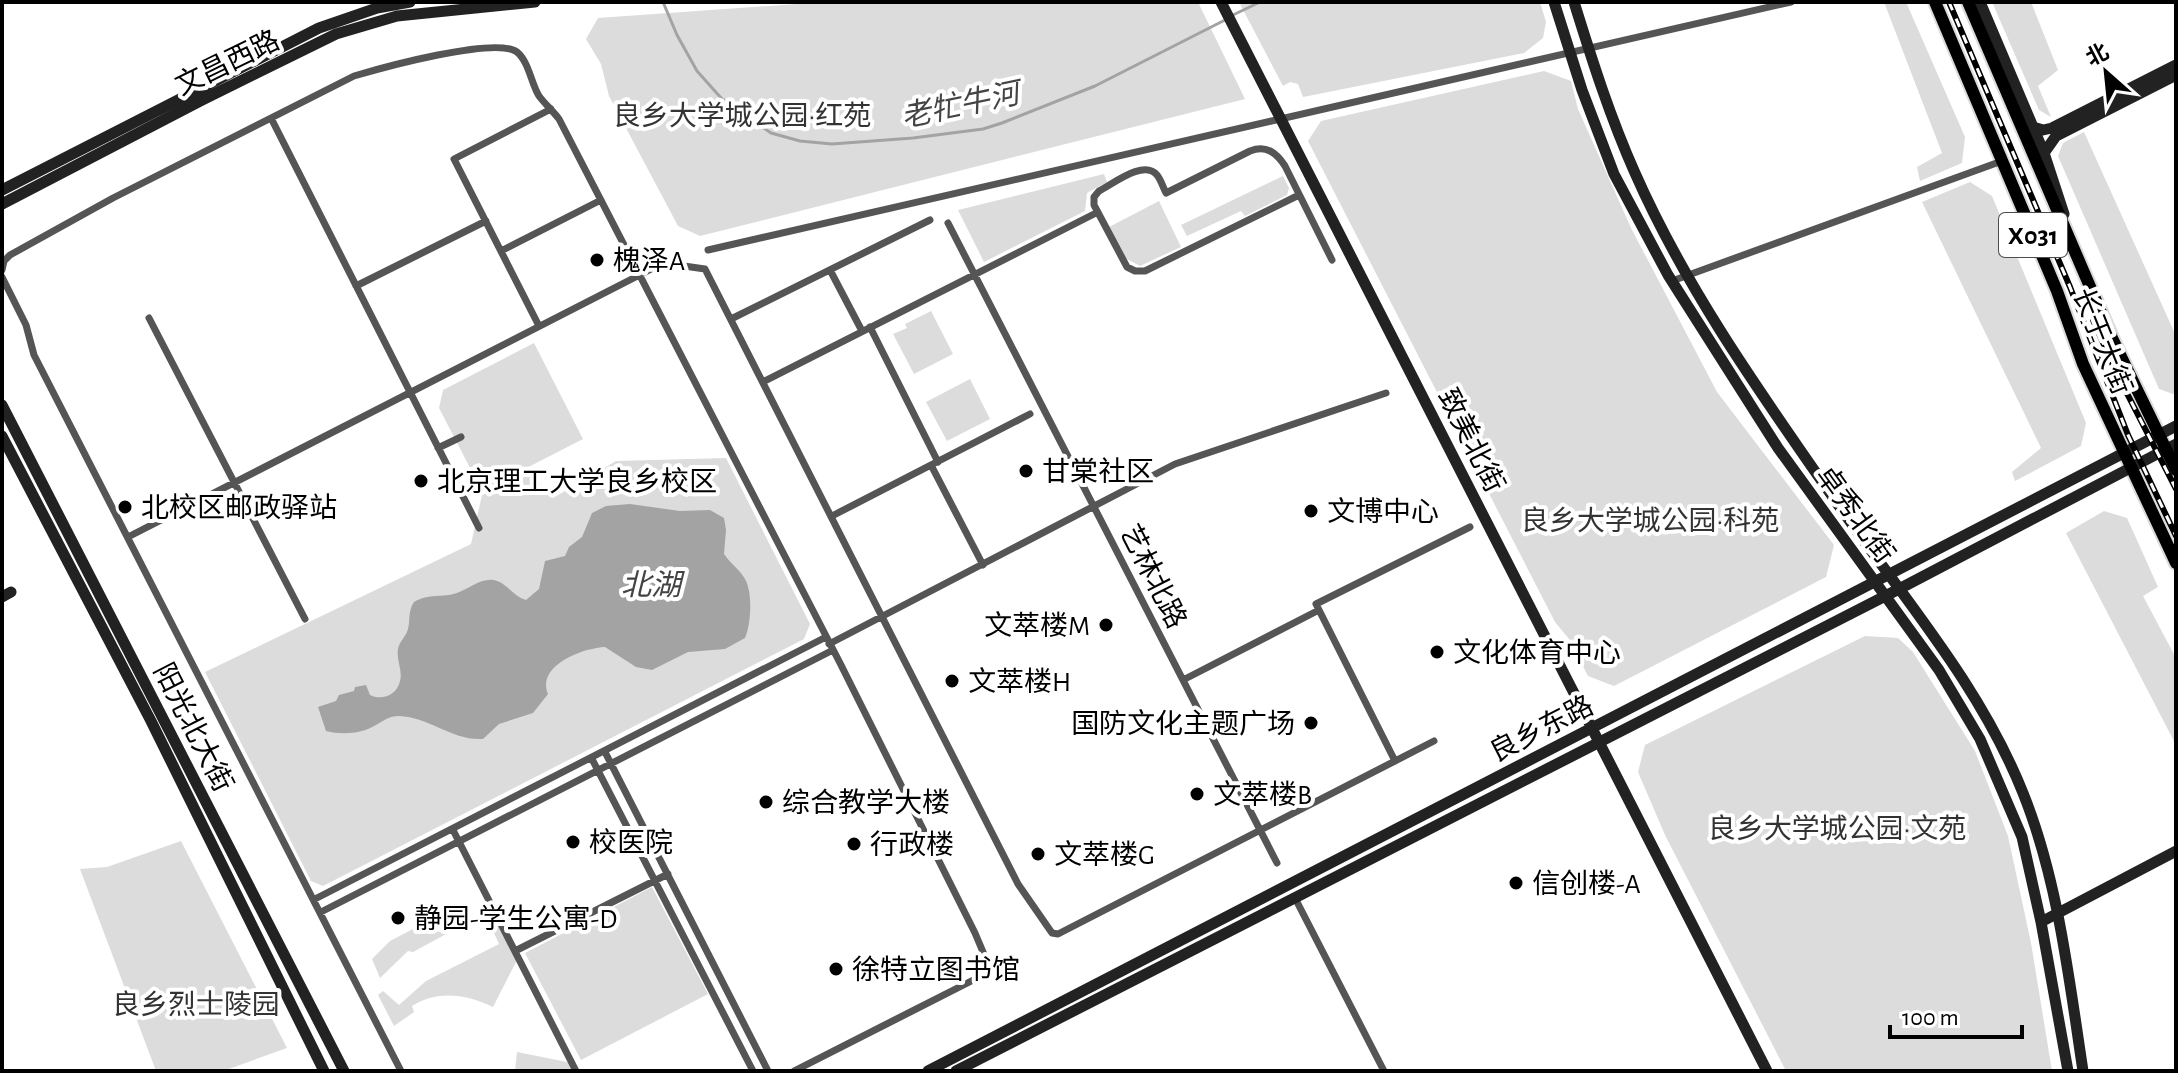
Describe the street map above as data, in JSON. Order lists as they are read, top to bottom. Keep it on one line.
{"streets":{"main road":["文昌西路","X031","长于大街","致美北街","卓秀北街","阳光北大街","良乡东路"],"street":["艺林北路"]},"crossings":[["长于大街","良乡东路"],["致美北街","良乡东路"],["卓秀北街","良乡东路"]],"water":["老牤牛河","北湖"],"parks":["良乡大学城公园·红苑","良乡大学城公园·科苑","良乡大学城公园·文苑","良乡烈士陵园"],"places":["槐泽A","甘棠社区","北京理工大学良乡校区","北校区邮政驿站","文博中心","文萃楼M","文化体育中心","文萃楼H","国防文化主题广场","文萃楼B","综合教学大楼","校医院","行政楼","文萃楼G","信创楼-A","静园-学生公寓-D","徐特立图书馆"],"scale_bar":"100 m","north":"top left"}
